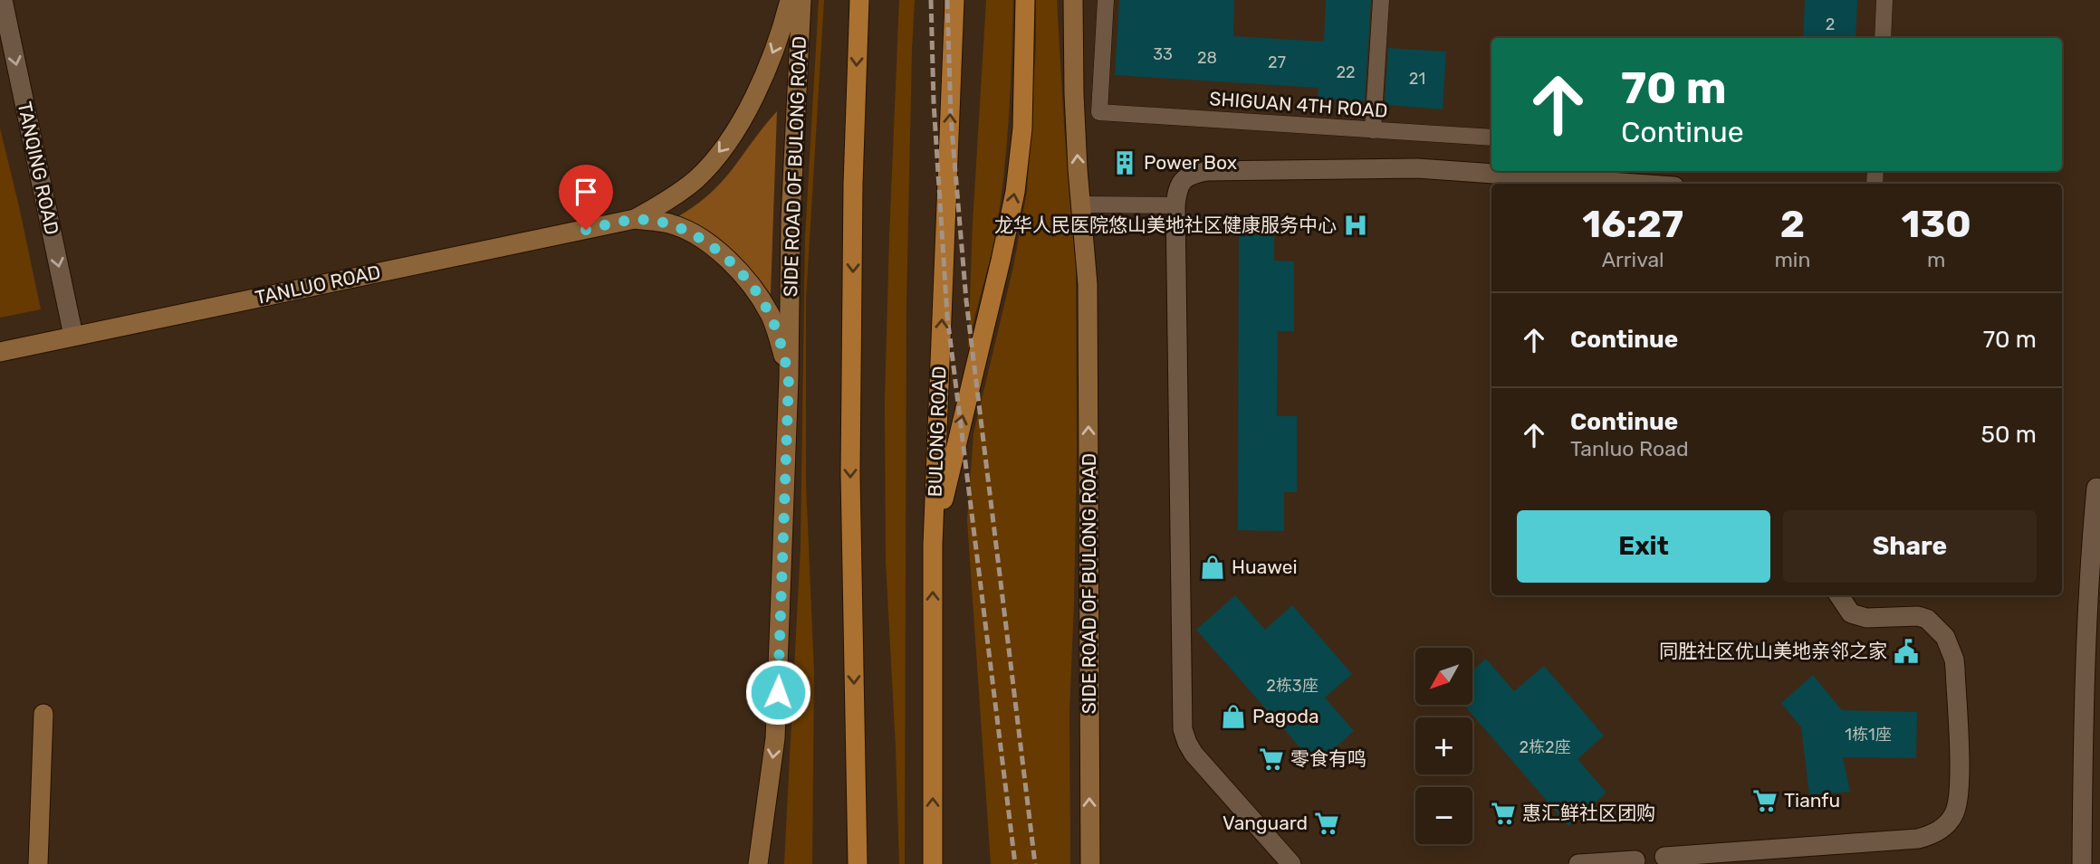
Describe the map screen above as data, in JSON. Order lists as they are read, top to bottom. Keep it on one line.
{"streets":{"main road":["SIDE ROAD OF BULONG ROAD","TANLUO ROAD","BULONG ROAD"],"street":["TANQING ROAD"],"lane":["SHIGUAN 4TH ROAD"]},"crossings":[["TANQING ROAD","TANLUO ROAD"]],"one_way":["TANQING ROAD"],"places":{"building":["Power Box"],"hospital":["龙华人民医院悠山美地社区健康服务中心"],"shop":["Huawei","Pagoda"],"public building":["同胜社区优山美地亲邻之家"],"supermarket":["零食有鸣","Tianfu","惠汇鲜社区团购","Vanguard"]},"house_numbers":["2","33","28","27","22","21","2栋3座","1栋1座","2栋2座"],"north":"bottom left","page":{"turn":["70 m","Continue"],"eta":["16:27","Arrival","2","min","130","m"],"list":[{"name":"Continue","value":"70 m"},{"name":"Continue","note":"Tanluo Road","value":"50 m"}],"buttons":["Exit","Share"],"map_buttons":["+","−"]}}
